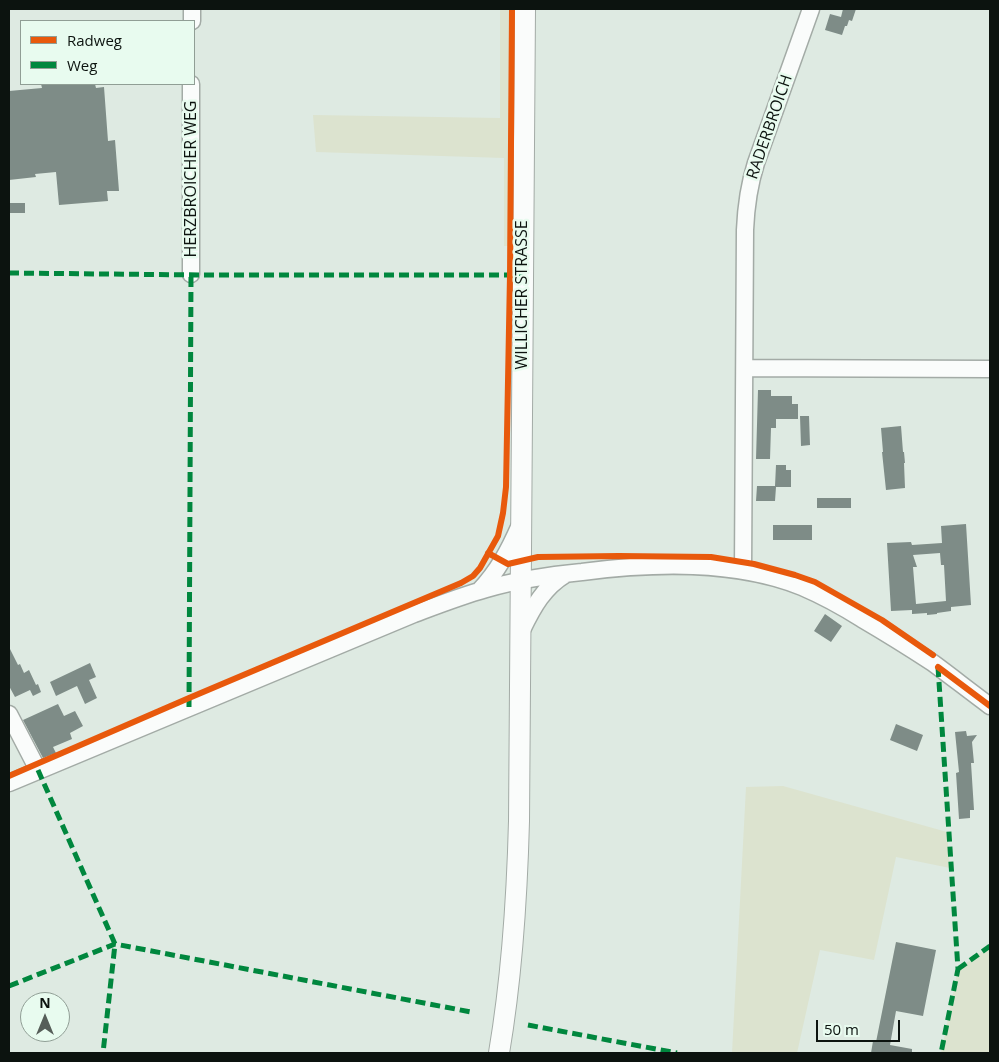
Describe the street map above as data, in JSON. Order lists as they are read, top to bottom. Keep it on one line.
{"streets":{"main road":["WILLICHER STRASSE"],"street":["RADERBROICH","HERZBROICHER WEG"]},"legend":["Radweg","Weg"],"scale_bar":"50 m","north":"top"}
